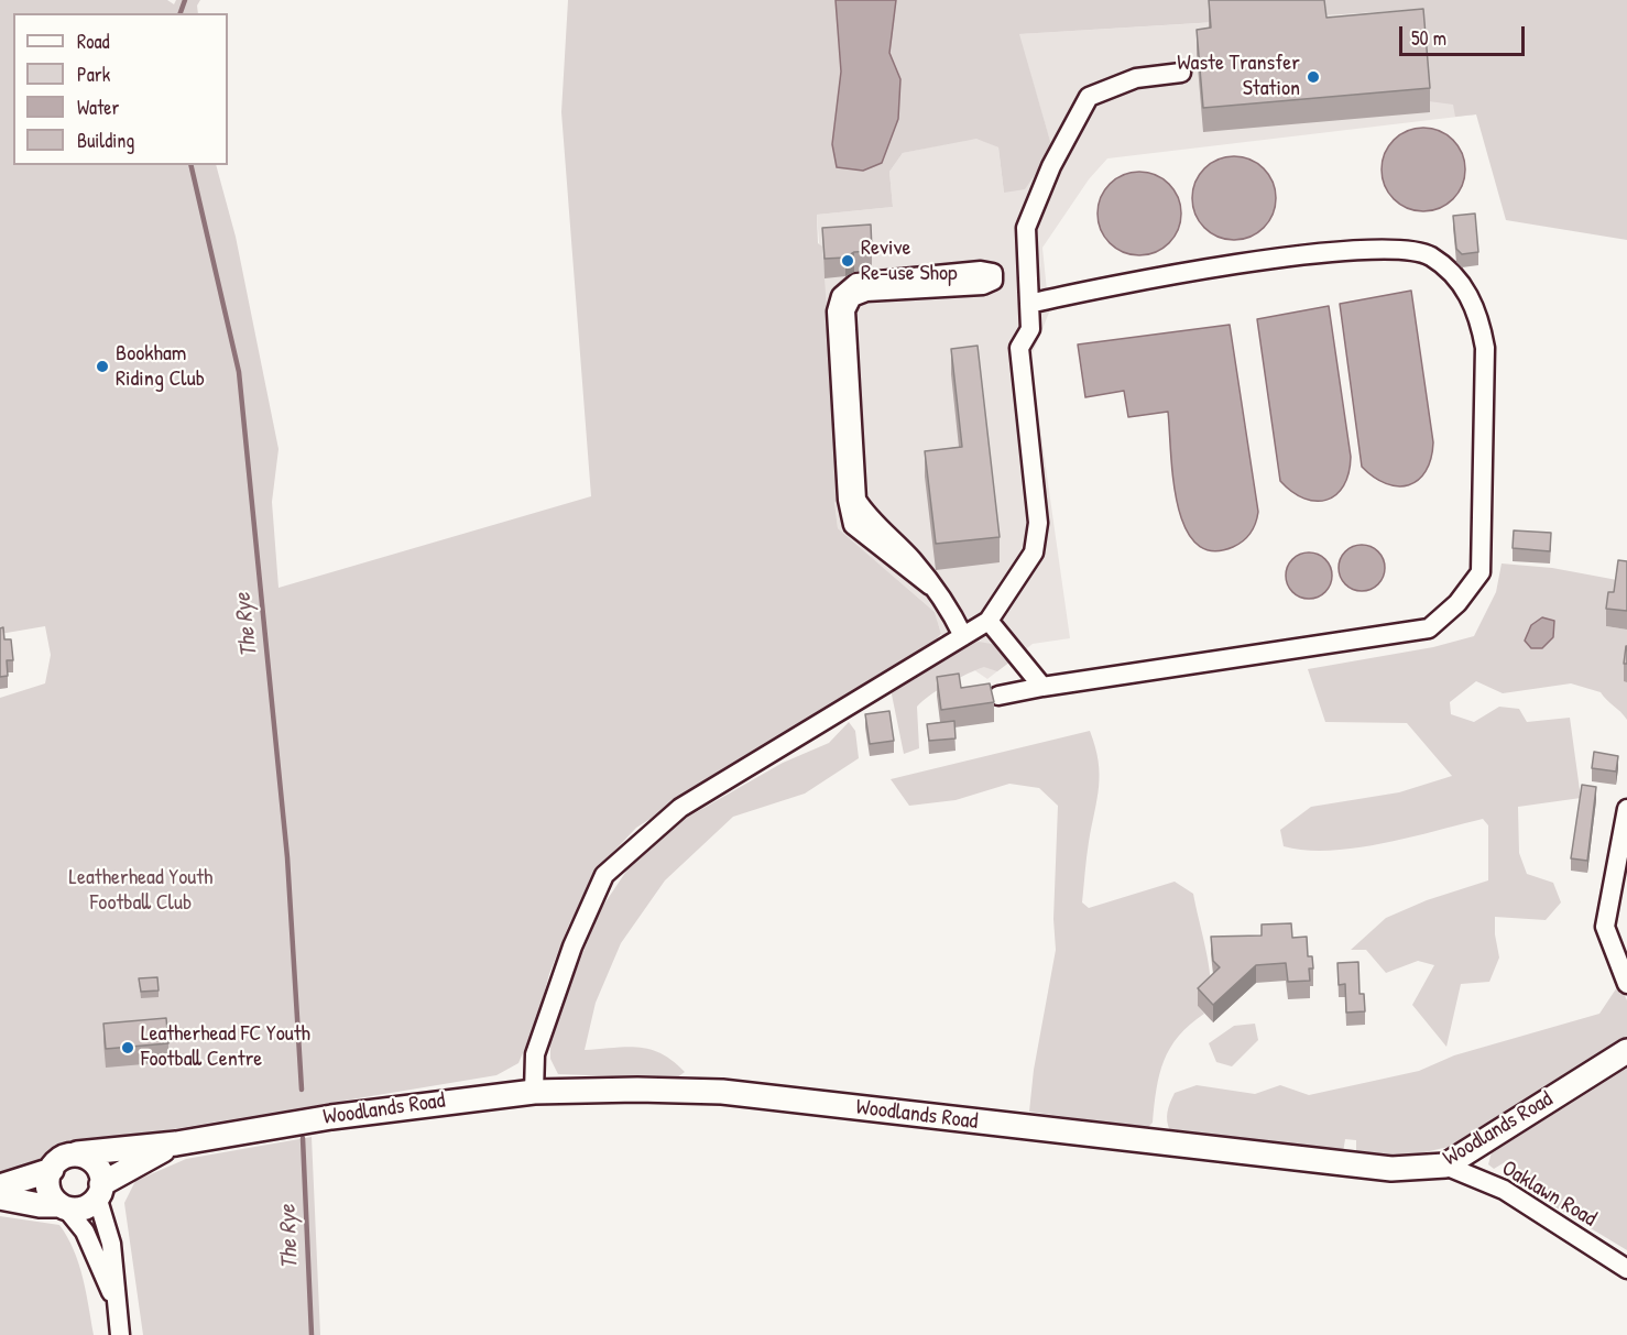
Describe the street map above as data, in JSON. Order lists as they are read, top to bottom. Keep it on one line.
{"streets":{"main road":["Woodlands Road"],"street":["Oaklawn Road"]},"crossings":[["Woodlands Road","Oaklawn Road"]],"water":["The Rye"],"parks":["Leatherhead Youth Football Club"],"places":["Waste Transfer Station","Revive Re-use Shop","Bookham Riding Club","Leatherhead FC Youth Football Centre"],"legend":["Road","Park","Water","Building"],"scale_bar":"50 m"}
